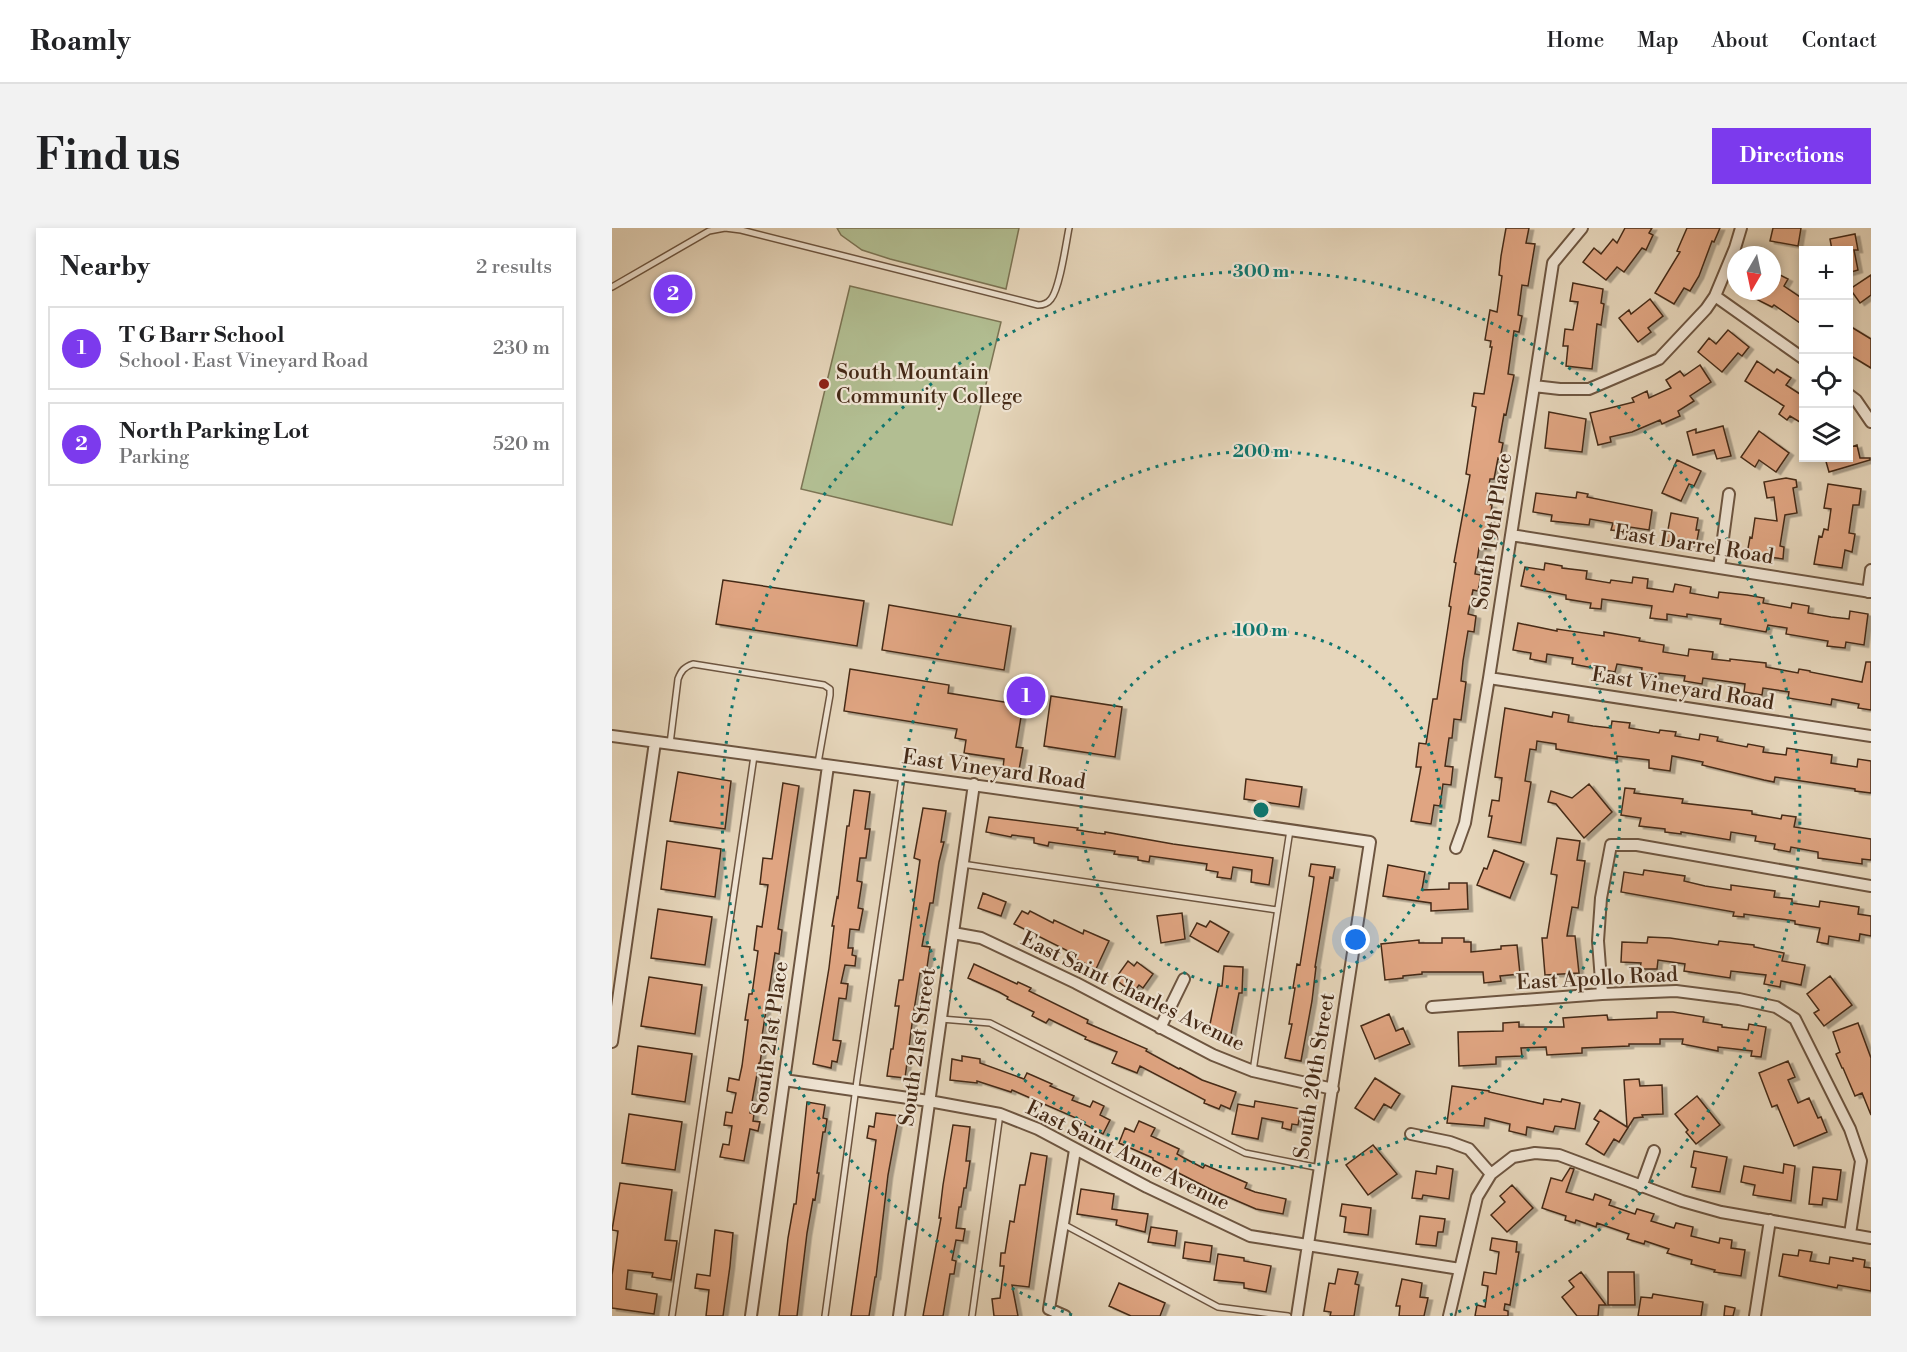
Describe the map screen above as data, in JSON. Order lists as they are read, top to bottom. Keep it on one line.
{"streets":{"street":["South 19th Place","East Darrel Road","East Vineyard Road","East Apollo Road","East Saint Charles Avenue","South 21st Place","South 21st Street","South 20th Street","East Saint Anne Avenue"]},"crossings":[["South 19th Place","East Darrel Road"],["South 19th Place","East Vineyard Road"],["East Vineyard Road","South 21st Place"],["East Vineyard Road","South 21st Street"],["East Vineyard Road","South 20th Street"],["East Saint Charles Avenue","South 21st Street"],["East Saint Charles Avenue","South 20th Street"],["South 21st Street","East Saint Anne Avenue"],["South 20th Street","East Saint Anne Avenue"]],"places":["South Mountain Community College"],"north":"bottom","page":{"header":"Roamly","nav":["Home","Map","About","Contact"],"buttons":"Directions","title":"Find us","heading":["Nearby","2 results"],"map_buttons":["+","−"],"pins":["2","1"],"list":[{"mark":"1","name":"T G Barr School","note":"School · East Vineyard Road","value":"230 m"},{"mark":"2","name":"North Parking Lot","note":"Parking","value":"520 m"}]},"rings":["300 m","200 m","100 m"]}
